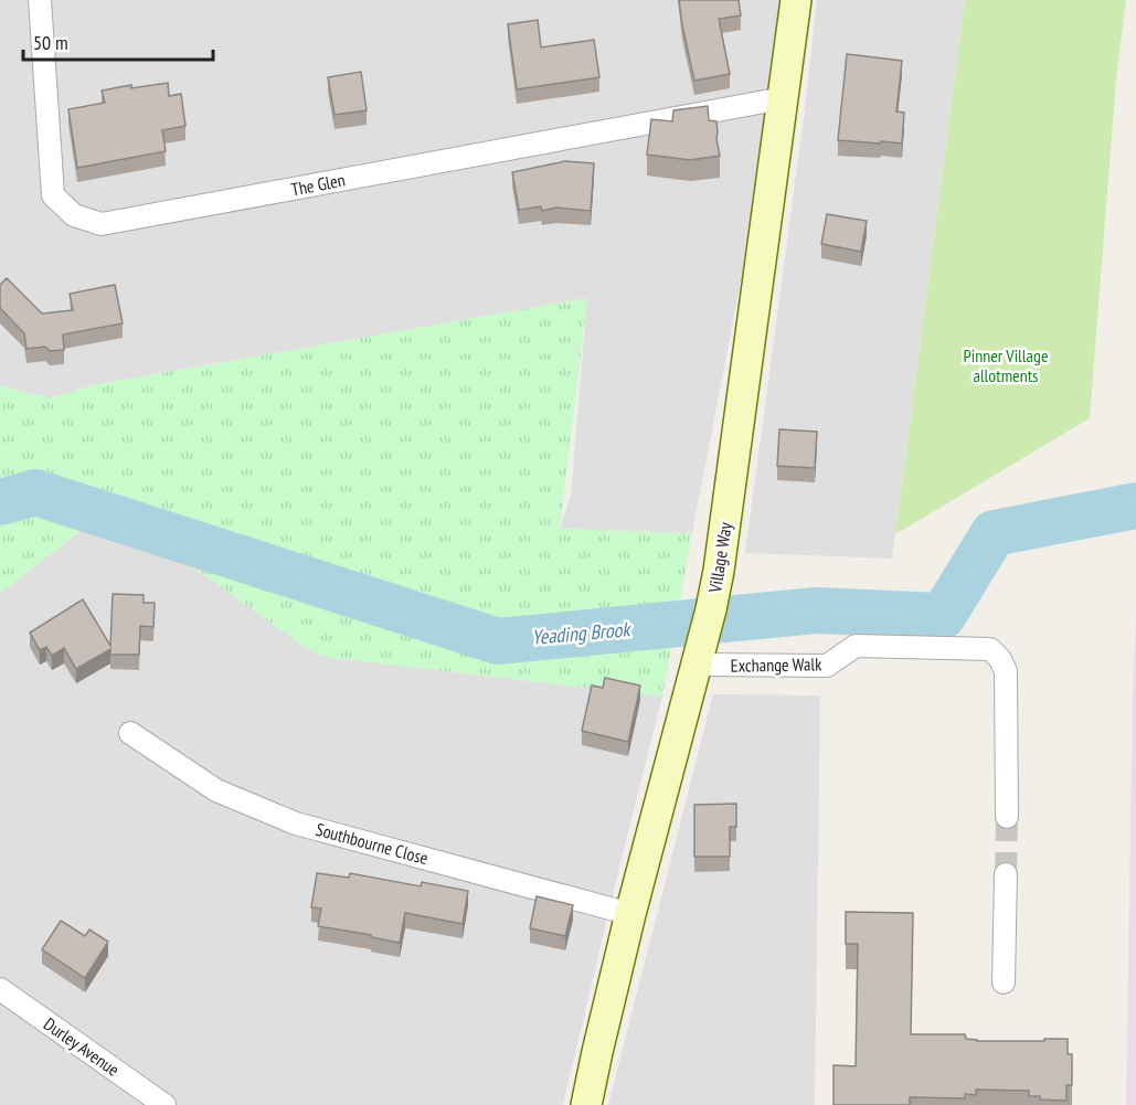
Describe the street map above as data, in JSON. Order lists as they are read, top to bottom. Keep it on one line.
{"streets":{"street":["The Glen","Village Way","Exchange Walk","Southbourne Close","Durley Avenue"]},"crossings":[["The Glen","Village Way"],["Village Way","Exchange Walk"],["Village Way","Southbourne Close"]],"water":["Yeading Brook"],"parks":["Pinner Village allotments"],"scale_bar":"50 m"}
